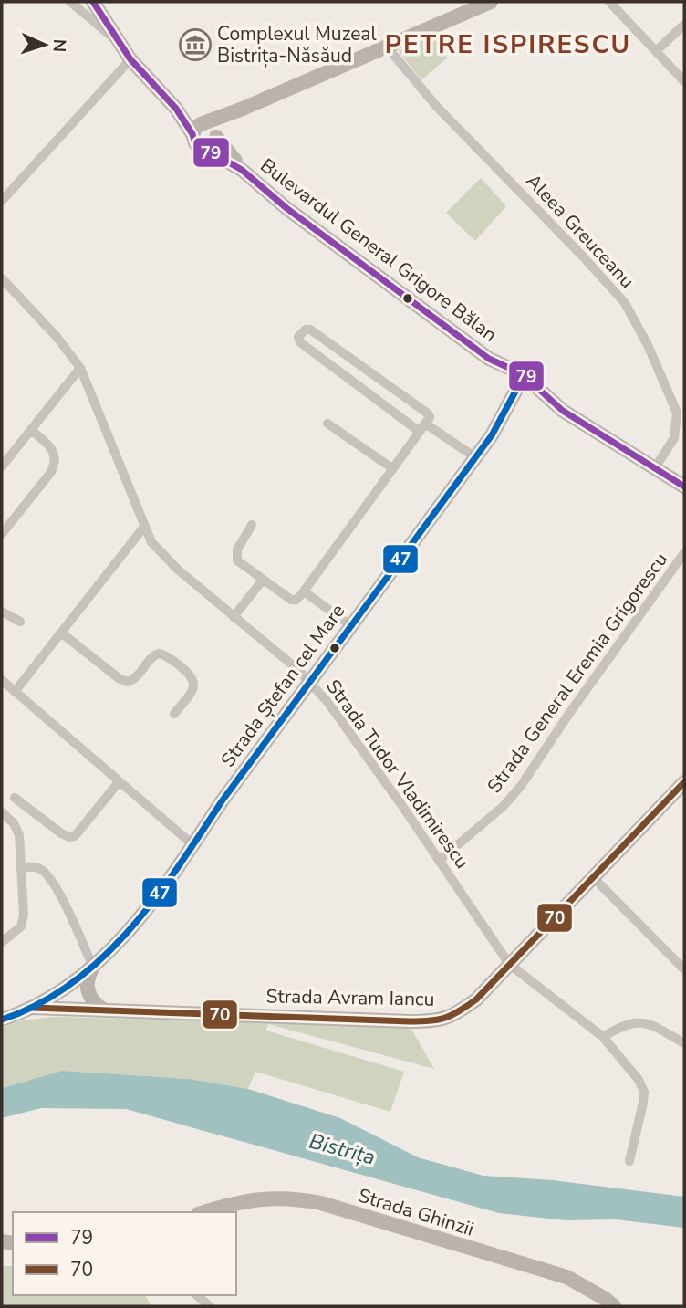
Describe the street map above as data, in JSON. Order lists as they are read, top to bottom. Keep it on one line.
{"streets":{"street":["Aleea Greuceanu","Bulevardul General Grigore Bălan","Strada General Eremia Grigorescu","Strada Ștefan cel Mare","Strada Tudor Vladimirescu","Strada Avram Iancu","Strada Ghinzii"]},"crossings":[["Aleea Greuceanu","Bulevardul General Grigore Bălan"],["Bulevardul General Grigore Bălan","Strada Ștefan cel Mare"],["Strada General Eremia Grigorescu","Strada Tudor Vladimirescu"],["Strada Ștefan cel Mare","Strada Tudor Vladimirescu"],["Strada Ștefan cel Mare","Strada Avram Iancu"],["Strada Tudor Vladimirescu","Strada Avram Iancu"]],"districts":["PETRE ISPIRESCU"],"water":["Bistrița"],"places":{"museum":["Complexul Muzeal Bistrița-Năsăud"]},"lines":["transit line 79","transit line 47","transit line 70"],"legend":["79","70"],"north":"right"}
